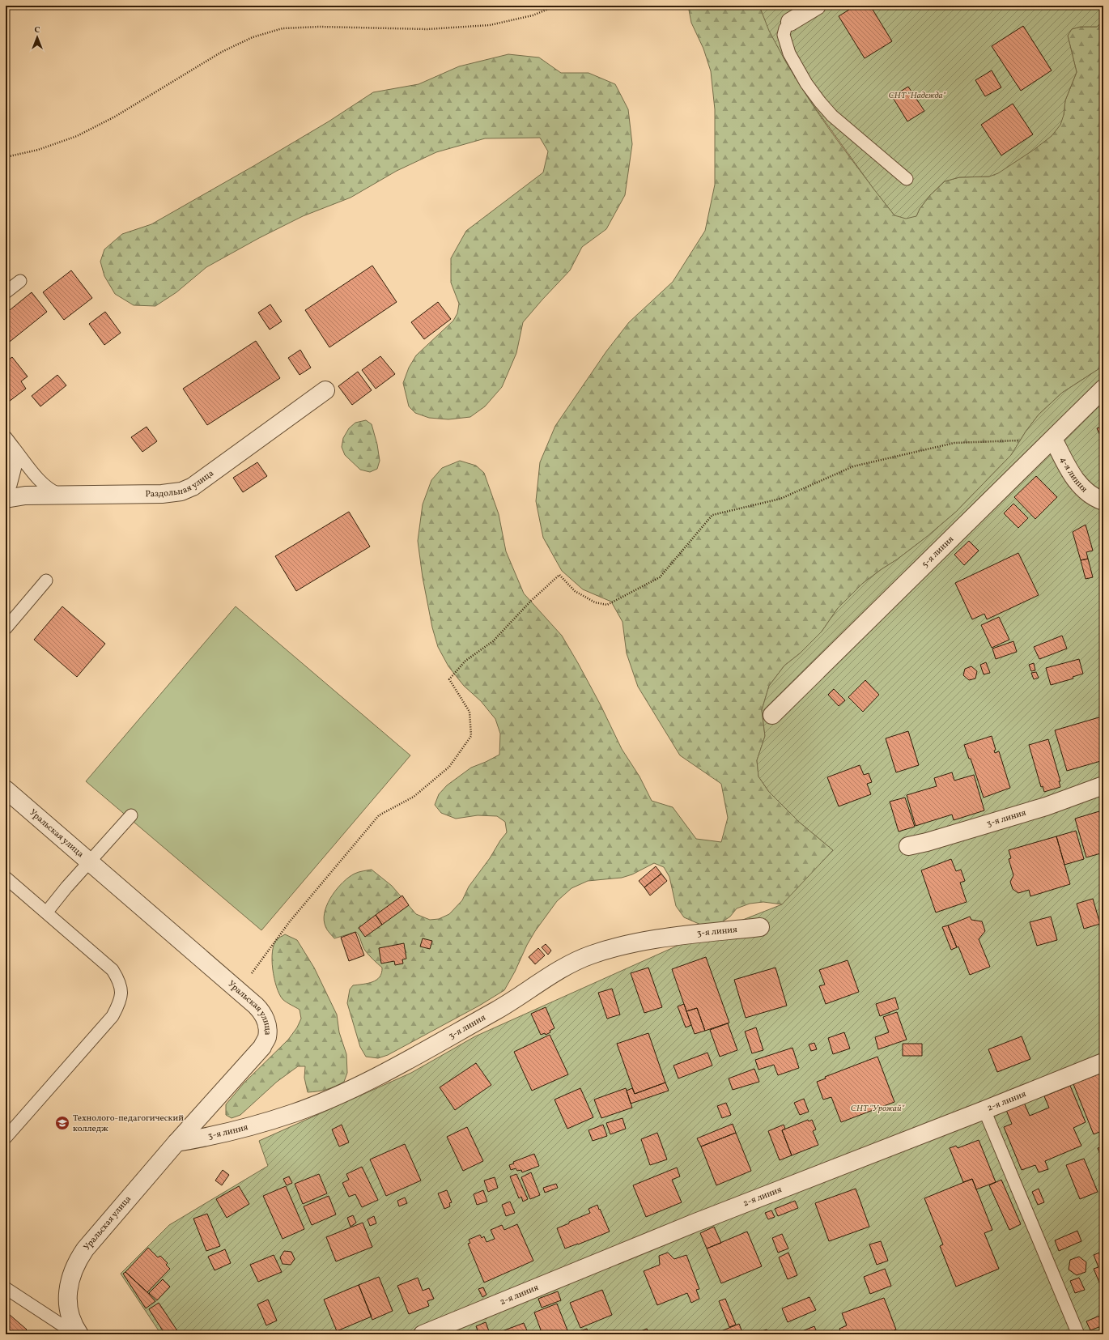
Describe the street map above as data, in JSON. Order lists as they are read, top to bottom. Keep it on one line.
{"streets":{"street":["4-я линия","Раздольная улица","5-я линия","3-я линия","Уральская улица","2-я линия"]},"crossings":[["4-я линия","5-я линия"],["3-я линия","Уральская улица"]],"parks":["СНТ \"Надежда\"","СНТ \"Урожай\""],"places":{"school or university":["Технолого-педагогический колледж"]},"north":"top"}
